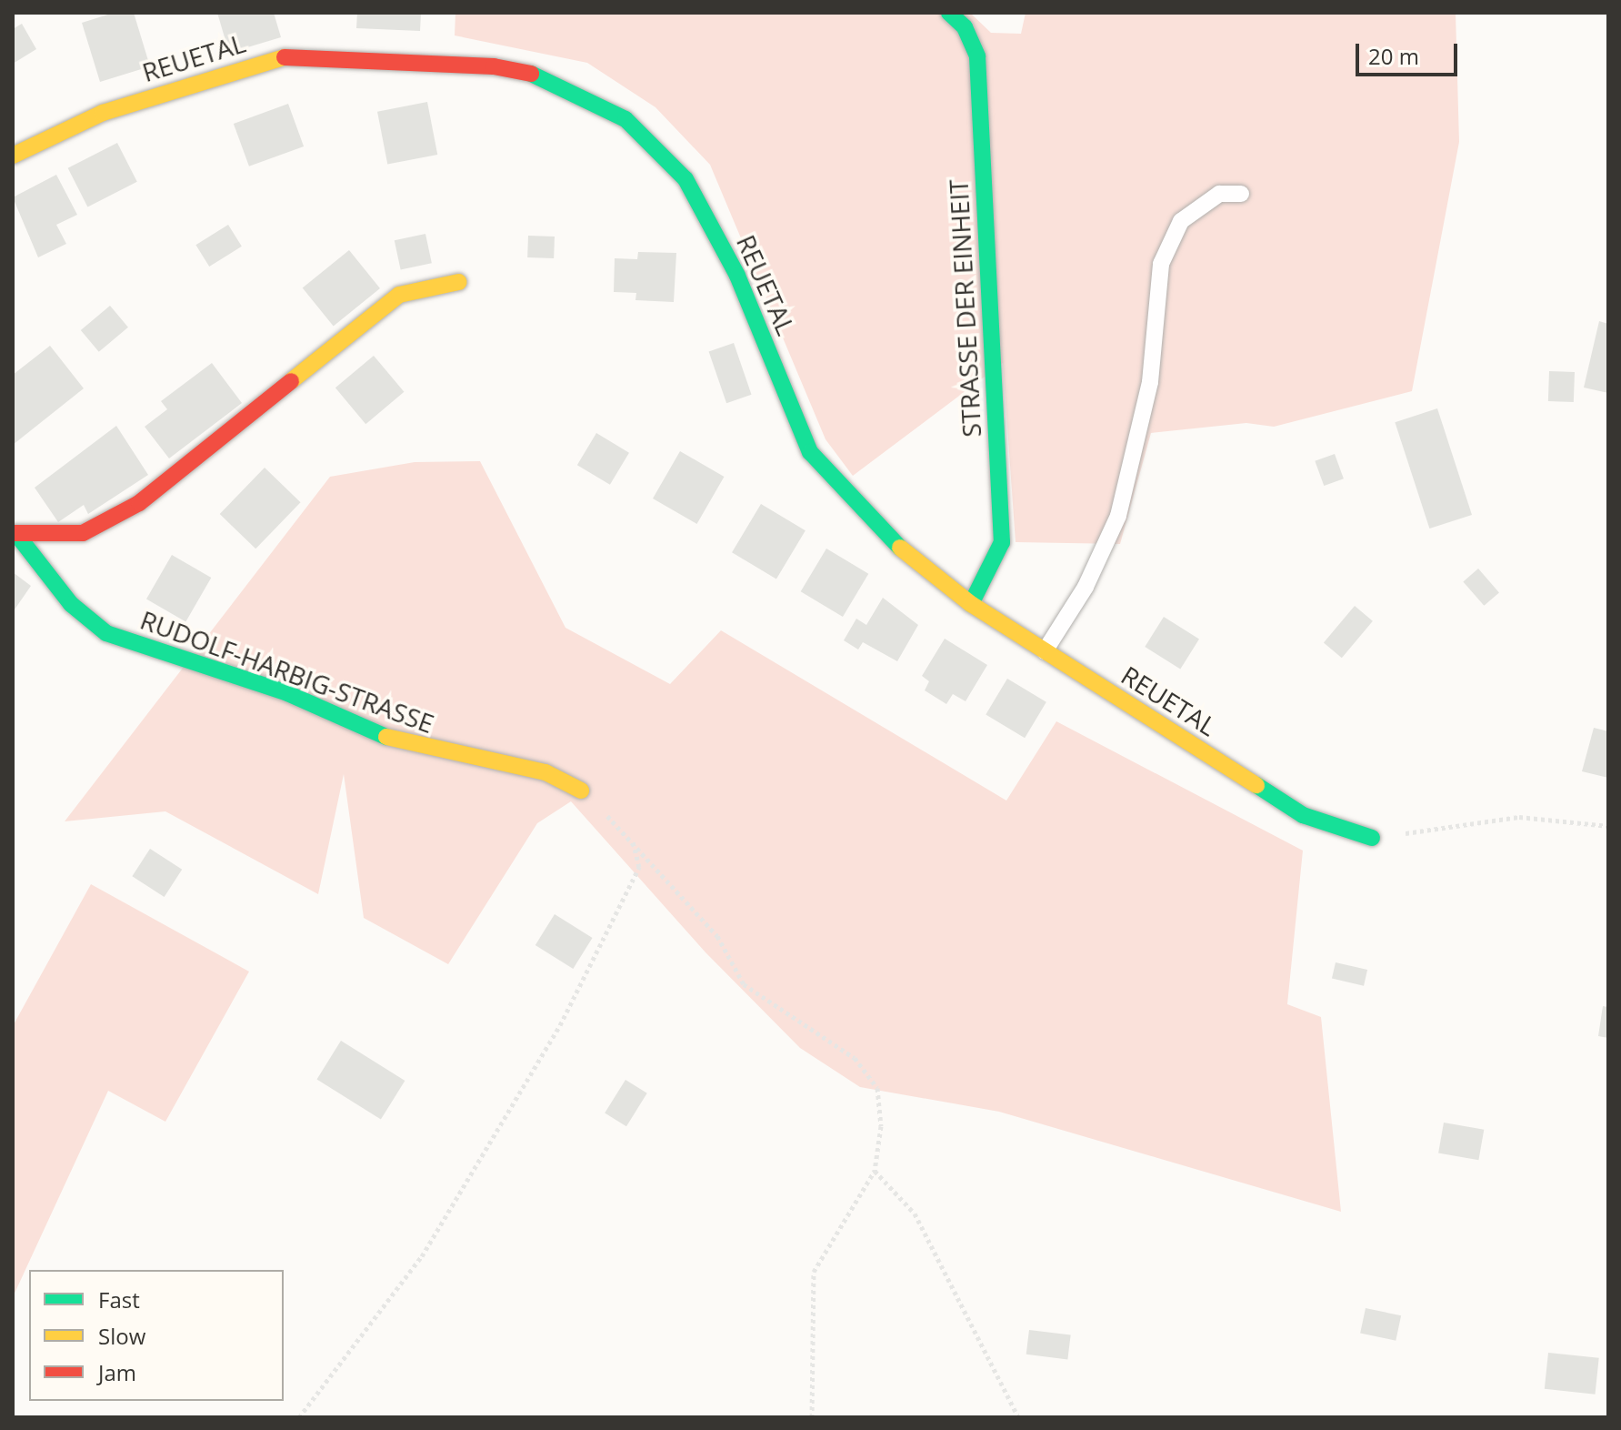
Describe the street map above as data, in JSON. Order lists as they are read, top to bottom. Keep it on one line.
{"streets":{"street":["REUETAL","STRASSE DER EINHEIT","RUDOLF-HARBIG-STRASSE"]},"crossings":[["REUETAL","STRASSE DER EINHEIT"]],"legend":["Fast","Slow","Jam"],"scale_bar":"20 m"}
